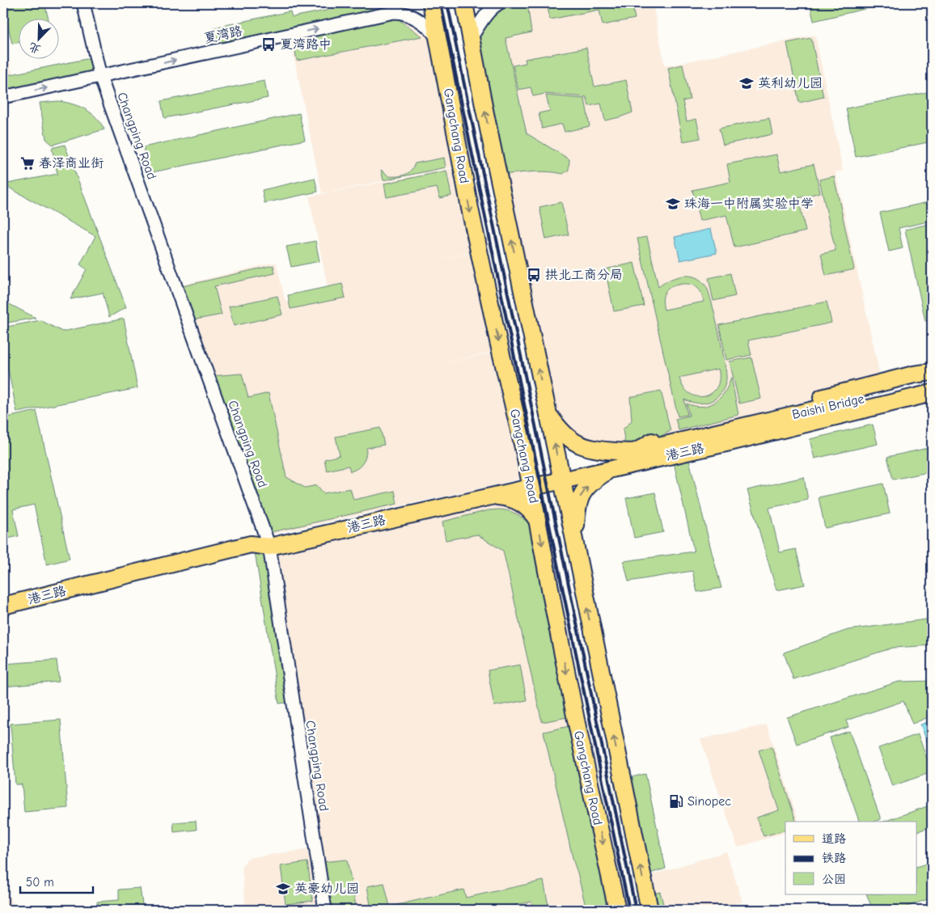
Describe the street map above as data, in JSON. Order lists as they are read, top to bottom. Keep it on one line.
{"streets":{"main road":["Gangchang Road","Baishi Bridge","港三路"],"street":["夏湾路","Changping Road"]},"crossings":[["夏湾路","Changping Road"],["夏湾路","Gangchang Road"],["Changping Road","港三路"],["Gangchang Road","港三路"]],"one_way":["夏湾路"],"places":{"bus stop":["夏湾路中","拱北工商分局"],"school or university":["英利幼儿园","珠海一中附属实验中学","英豪幼儿园"],"supermarket":["春泽商业街"],"fuel station":["Sinopec"]},"legend":["道路","铁路","公园"],"scale_bar":"50 m","north":"bottom left"}
